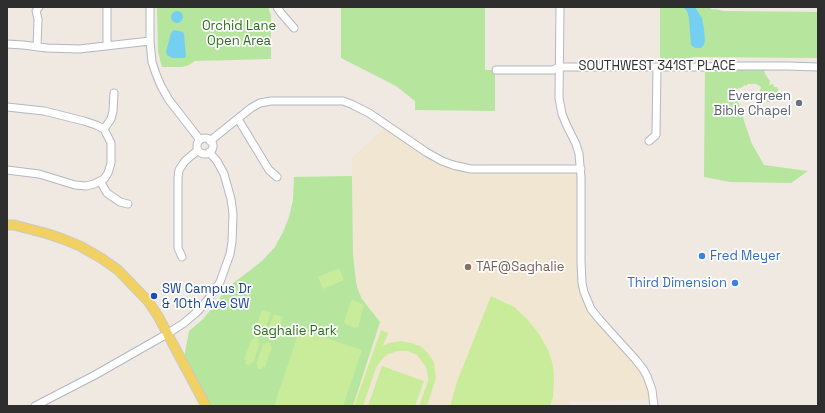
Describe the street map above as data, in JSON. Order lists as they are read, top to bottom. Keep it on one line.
{"streets":{"street":["SOUTHWEST 341ST PLACE"]},"parks":["Orchid Lane Open Area","Saghalie Park"],"places":["Evergreen Bible Chapel","Fred Meyer","TAF@Saghalie","Third Dimension","SW Campus Dr & 10th Ave SW"]}
